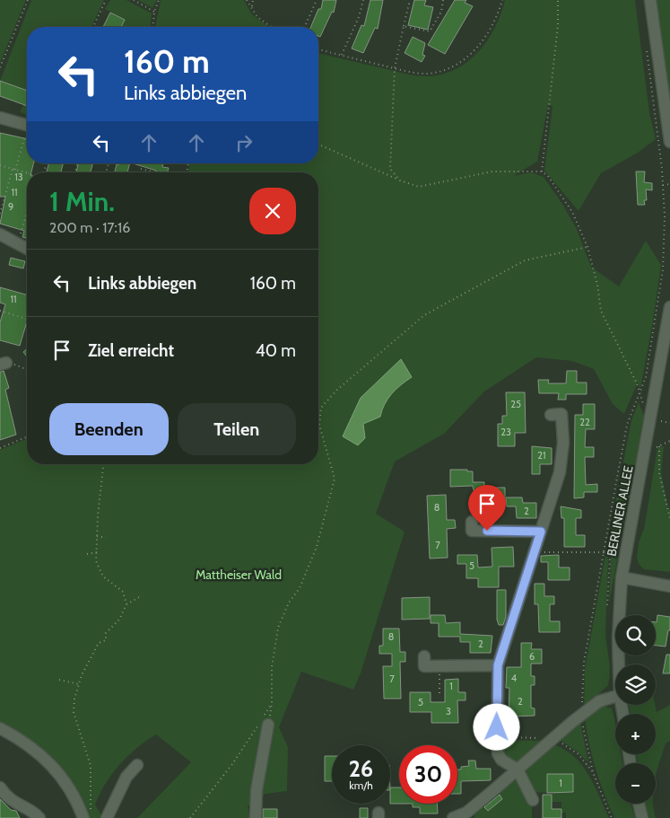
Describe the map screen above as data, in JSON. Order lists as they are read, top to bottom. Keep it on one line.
{"streets":{"street":["BERLINER ALLEE"]},"parks":["Mattheiser Wald"],"house_numbers":["13","11","9","11","25","22","23","21","8","2","7","5","8","2","6","4","7","1","2","5","3","1"],"page":{"turn":["160 m","Links abbiegen"],"heading":["1 Min.","200 m · 17:16"],"list":[{"name":"Links abbiegen","value":"160 m"},{"name":"Ziel erreicht","value":"40 m"}],"buttons":["Beenden","Teilen"],"map_buttons":["+","−"],"speed":"26 km/h","limit":"30"}}
